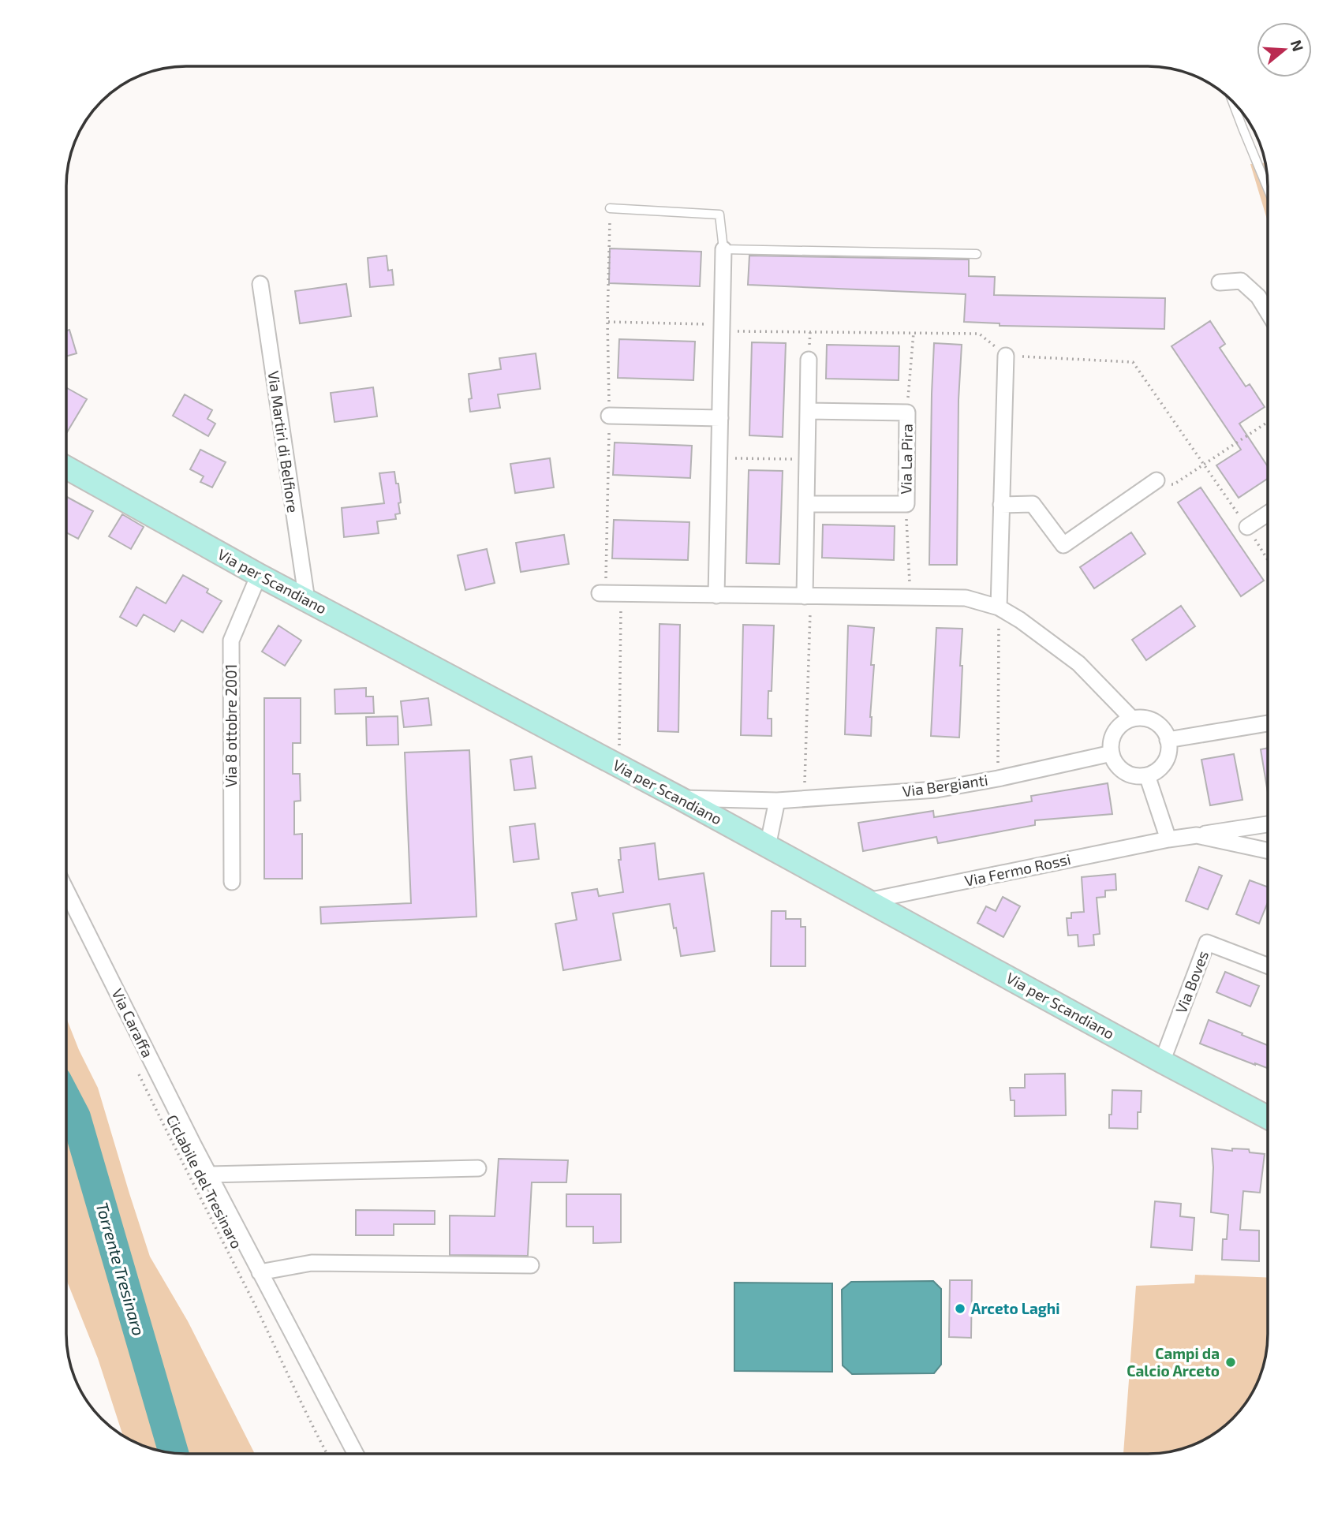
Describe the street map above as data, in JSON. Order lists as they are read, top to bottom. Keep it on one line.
{"streets":{"street":["Via Martiri di Belfiore","Via La Pira","Via per Scandiano","Via 8 ottobre 2001","Via Bergianti","Via Fermo Rossi","Via Boves","Via Caraffa"],"path":["Ciclabile del Tresinaro"]},"crossings":[["Via Martiri di Belfiore","Via per Scandiano"],["Via per Scandiano","Via 8 ottobre 2001"],["Via per Scandiano","Via Bergianti"],["Via per Scandiano","Via Fermo Rossi"],["Via per Scandiano","Via Boves"]],"water":["Torrente Tresinaro"],"places":["Arceto Laghi","Campi da Calcio Arceto"],"north":"right"}
